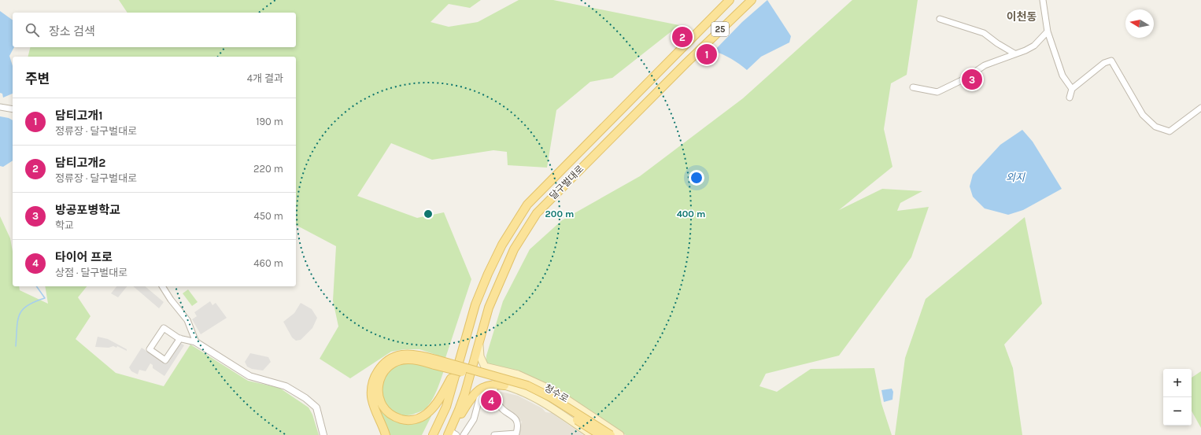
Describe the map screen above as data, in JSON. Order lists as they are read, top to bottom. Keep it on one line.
{"streets":{"main road":["25","달구벌대로","청수로"]},"crossings":[["달구벌대로","청수로"]],"districts":["이천동"],"water":["외지"],"north":"left","page":{"search":"장소 검색","pins":["2","1","3","4"],"heading":["주변","4개 결과"],"list":[{"mark":"1","name":"담티고개1","note":"정류장 · 달구벌대로","value":"190 m"},{"mark":"2","name":"담티고개2","note":"정류장 · 달구벌대로","value":"220 m"},{"mark":"3","name":"방공포병학교","note":"학교","value":"450 m"},{"mark":"4","name":"타이어 프로","note":"상점 · 달구벌대로","value":"460 m"}],"map_buttons":["+","−"]},"rings":["200 m","400 m"]}
